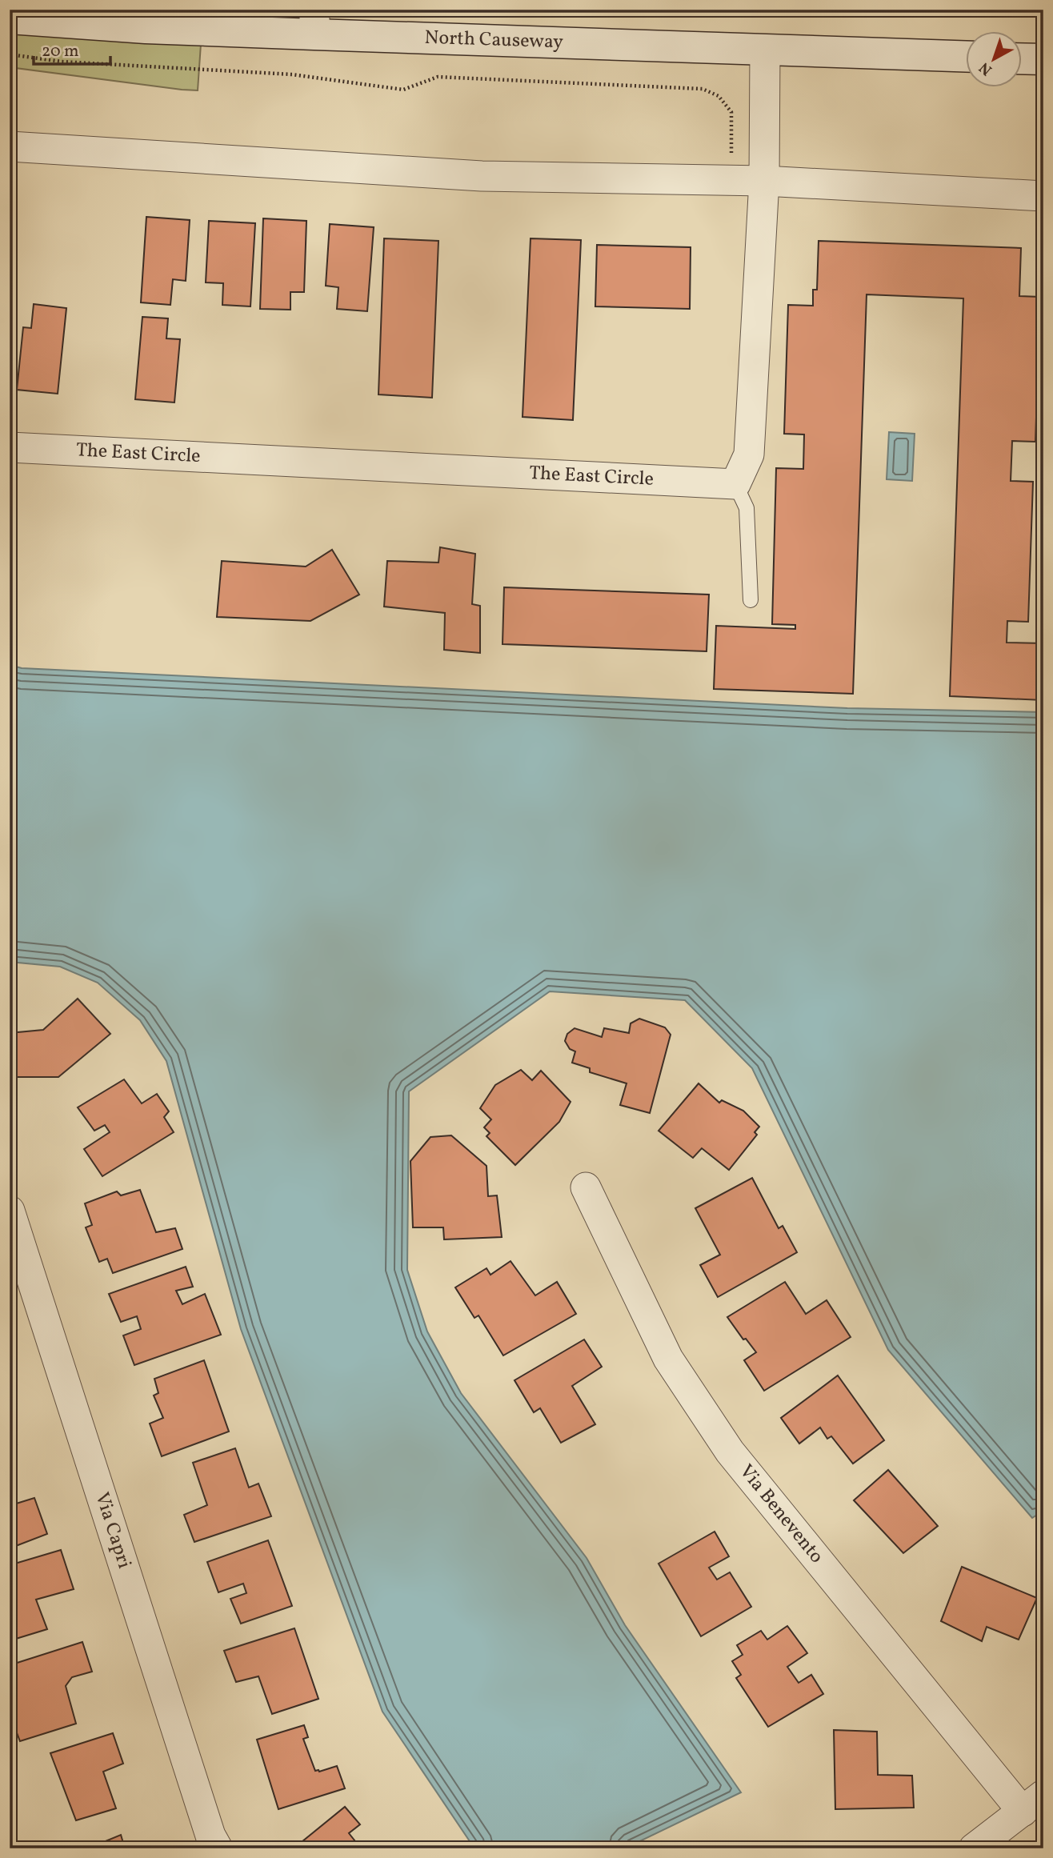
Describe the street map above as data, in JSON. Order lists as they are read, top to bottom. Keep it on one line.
{"streets":{"main road":["North Causeway"],"street":["The East Circle","Via Benevento","Via Capri"]},"scale_bar":"20 m","north":"bottom left"}
